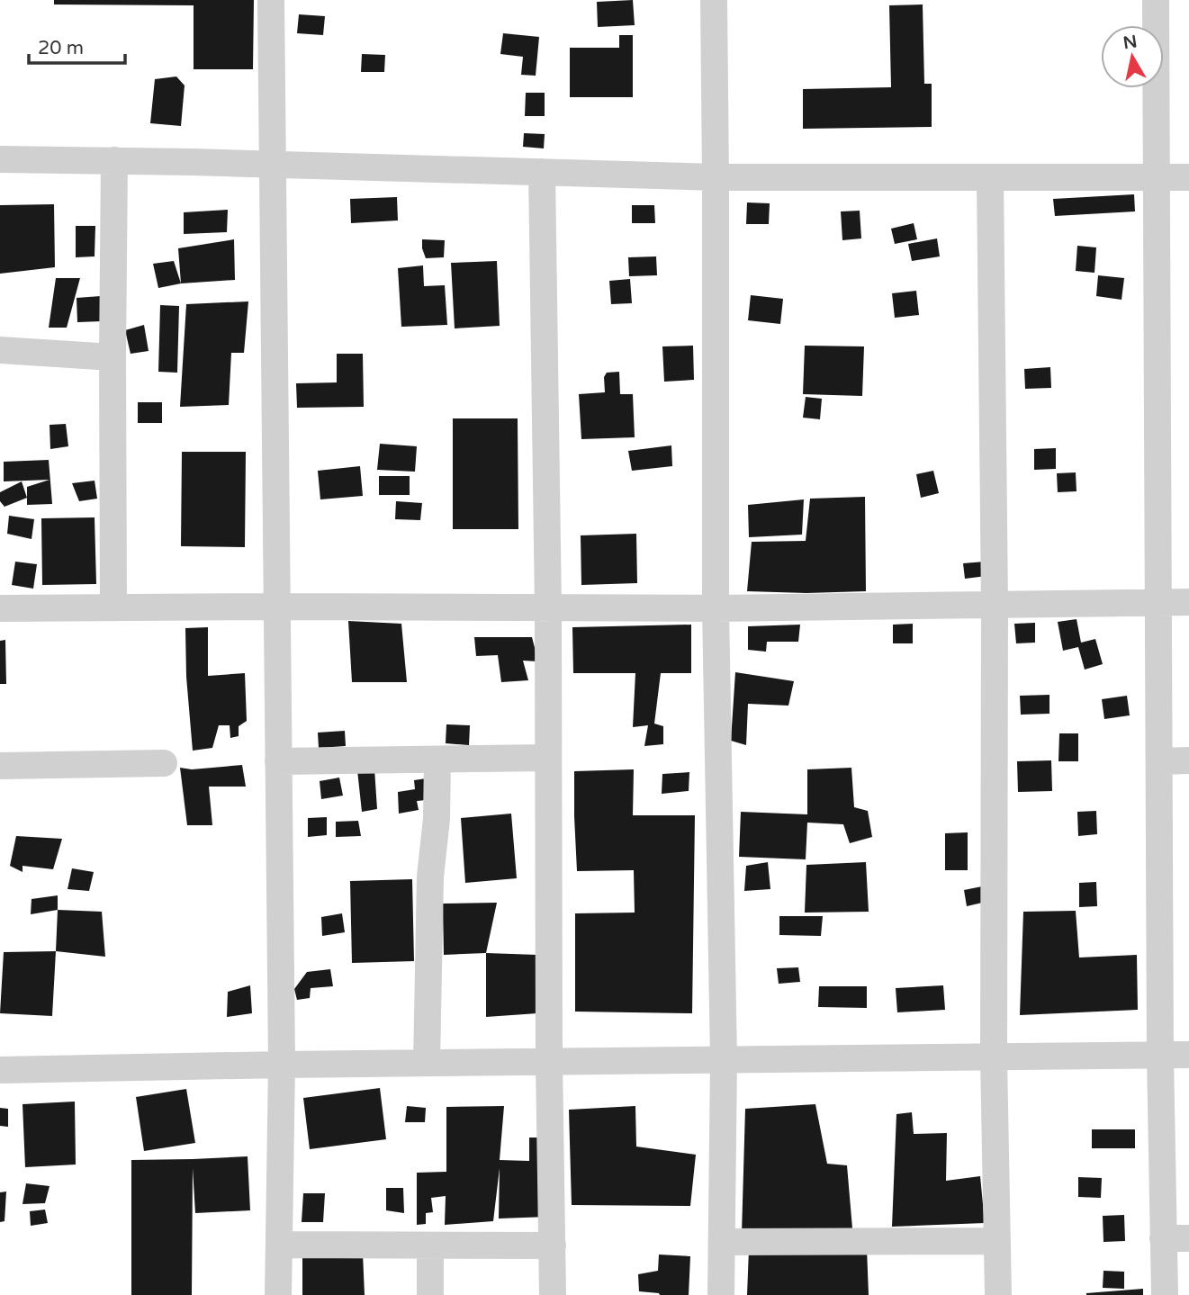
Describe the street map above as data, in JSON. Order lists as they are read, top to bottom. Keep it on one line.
{"scale_bar":"20 m","north":"top"}
